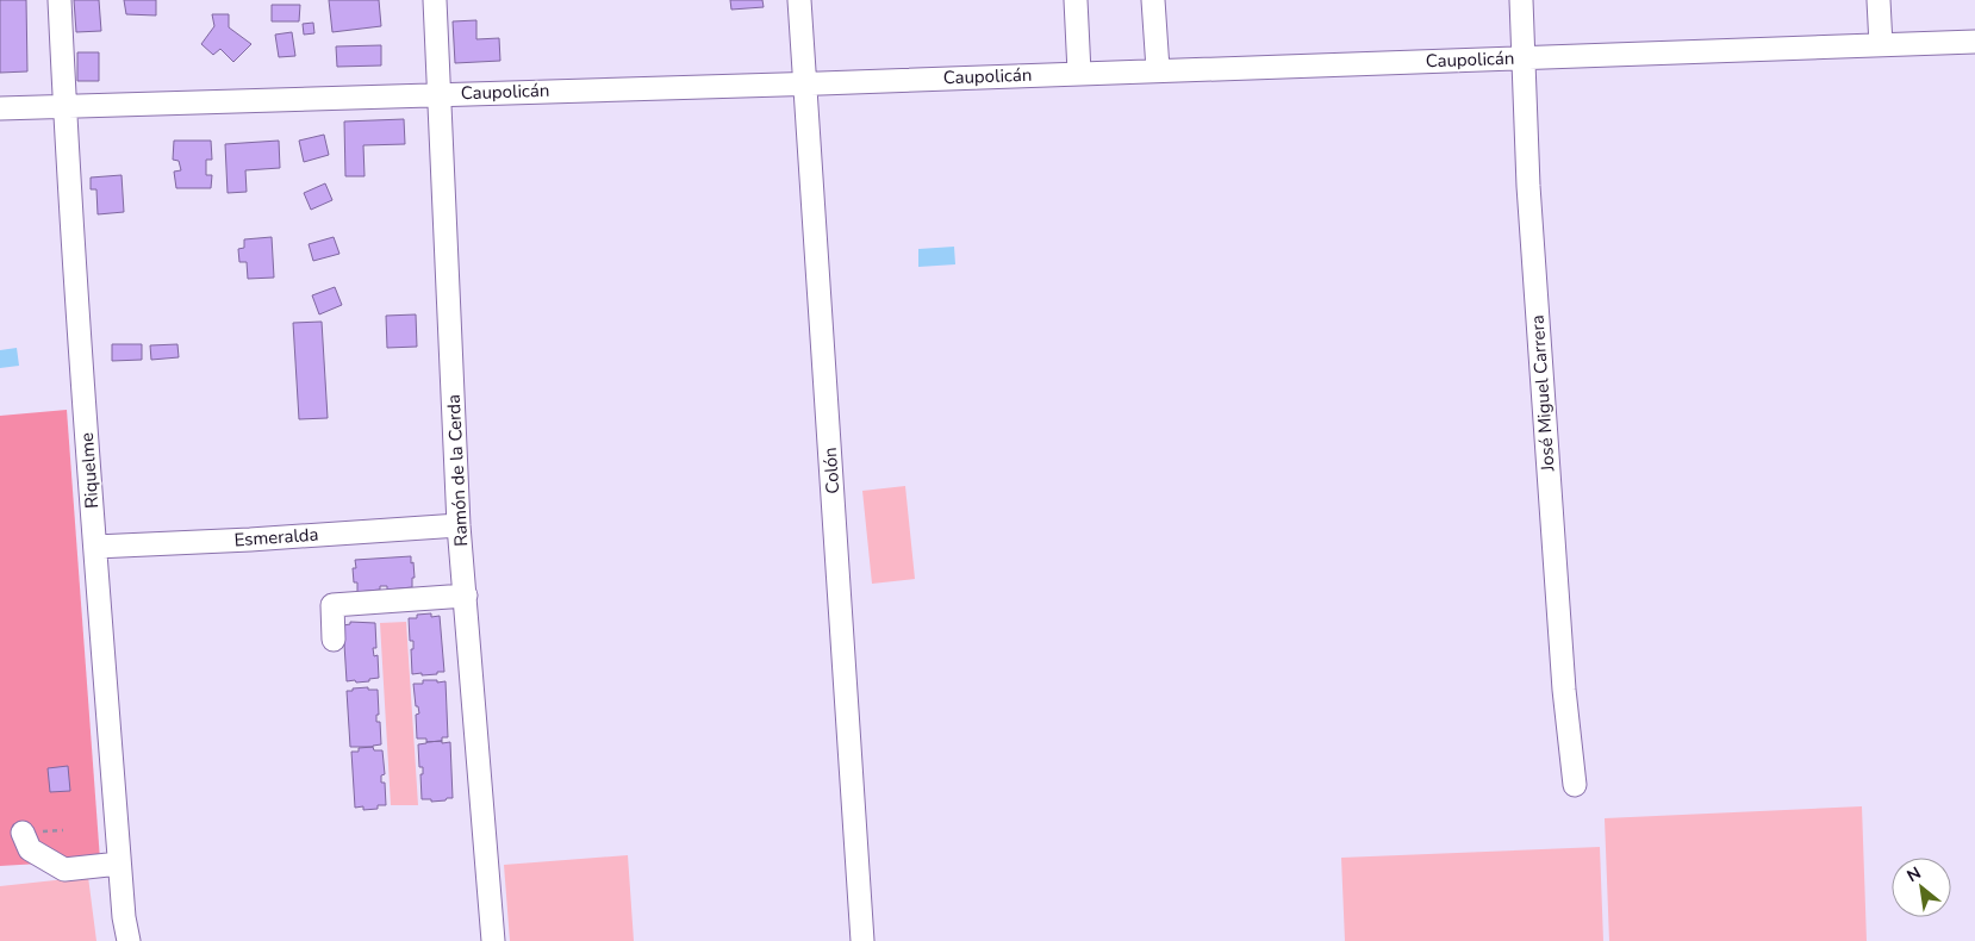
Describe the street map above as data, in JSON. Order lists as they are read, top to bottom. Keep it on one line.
{"streets":{"street":["Caupolicán","José Miguel Carrera","Riquelme","Ramón de la Cerda","Colón","Esmeralda"]},"crossings":[["Caupolicán","José Miguel Carrera"],["Caupolicán","Riquelme"],["Caupolicán","Ramón de la Cerda"],["Caupolicán","Colón"],["Riquelme","Esmeralda"],["Ramón de la Cerda","Esmeralda"]],"north":"top left"}
